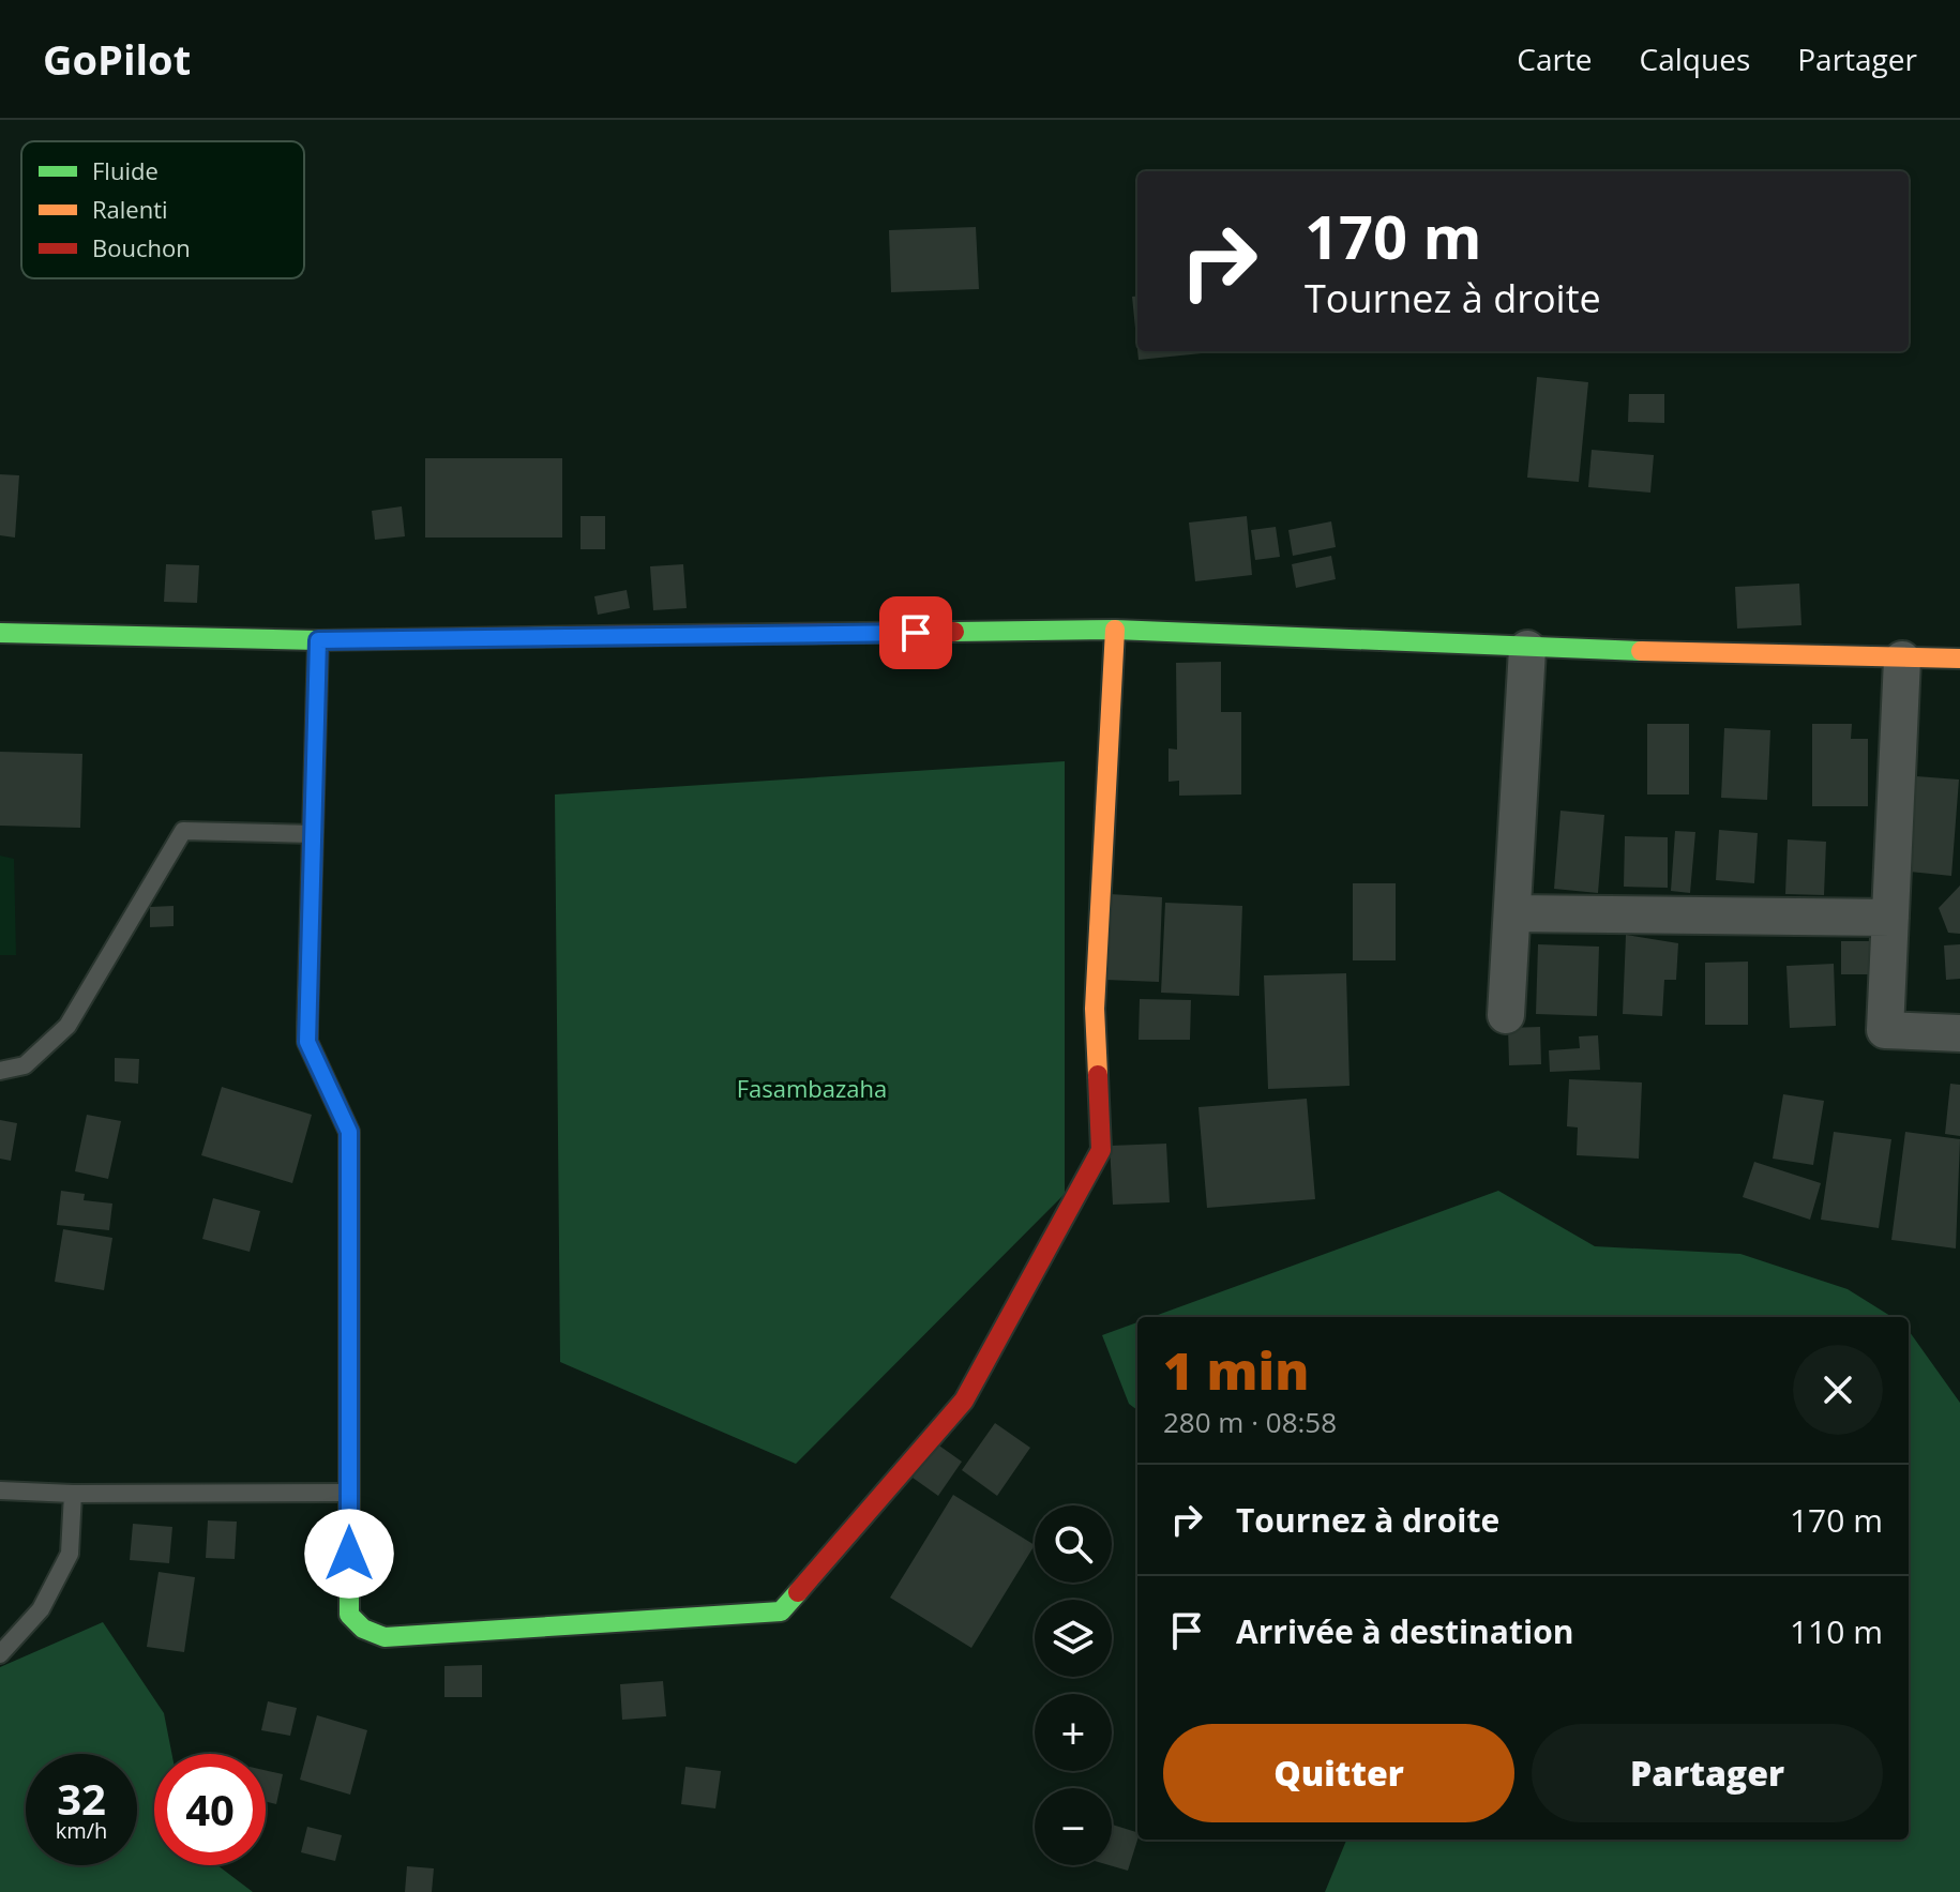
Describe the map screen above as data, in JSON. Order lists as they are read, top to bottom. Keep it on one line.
{"parks":["Fasambazaha"],"legend":["Fluide","Ralenti","Bouchon"],"page":{"header":"GoPilot","nav":["Carte","Calques","Partager"],"turn":["170 m","Tournez à droite"],"heading":["1 min","280 m · 08:58"],"list":[{"name":"Tournez à droite","value":"170 m"},{"name":"Arrivée à destination","value":"110 m"}],"map_buttons":["+","−"],"buttons":["Quitter","Partager"],"speed":"32 km/h","limit":"40"}}
